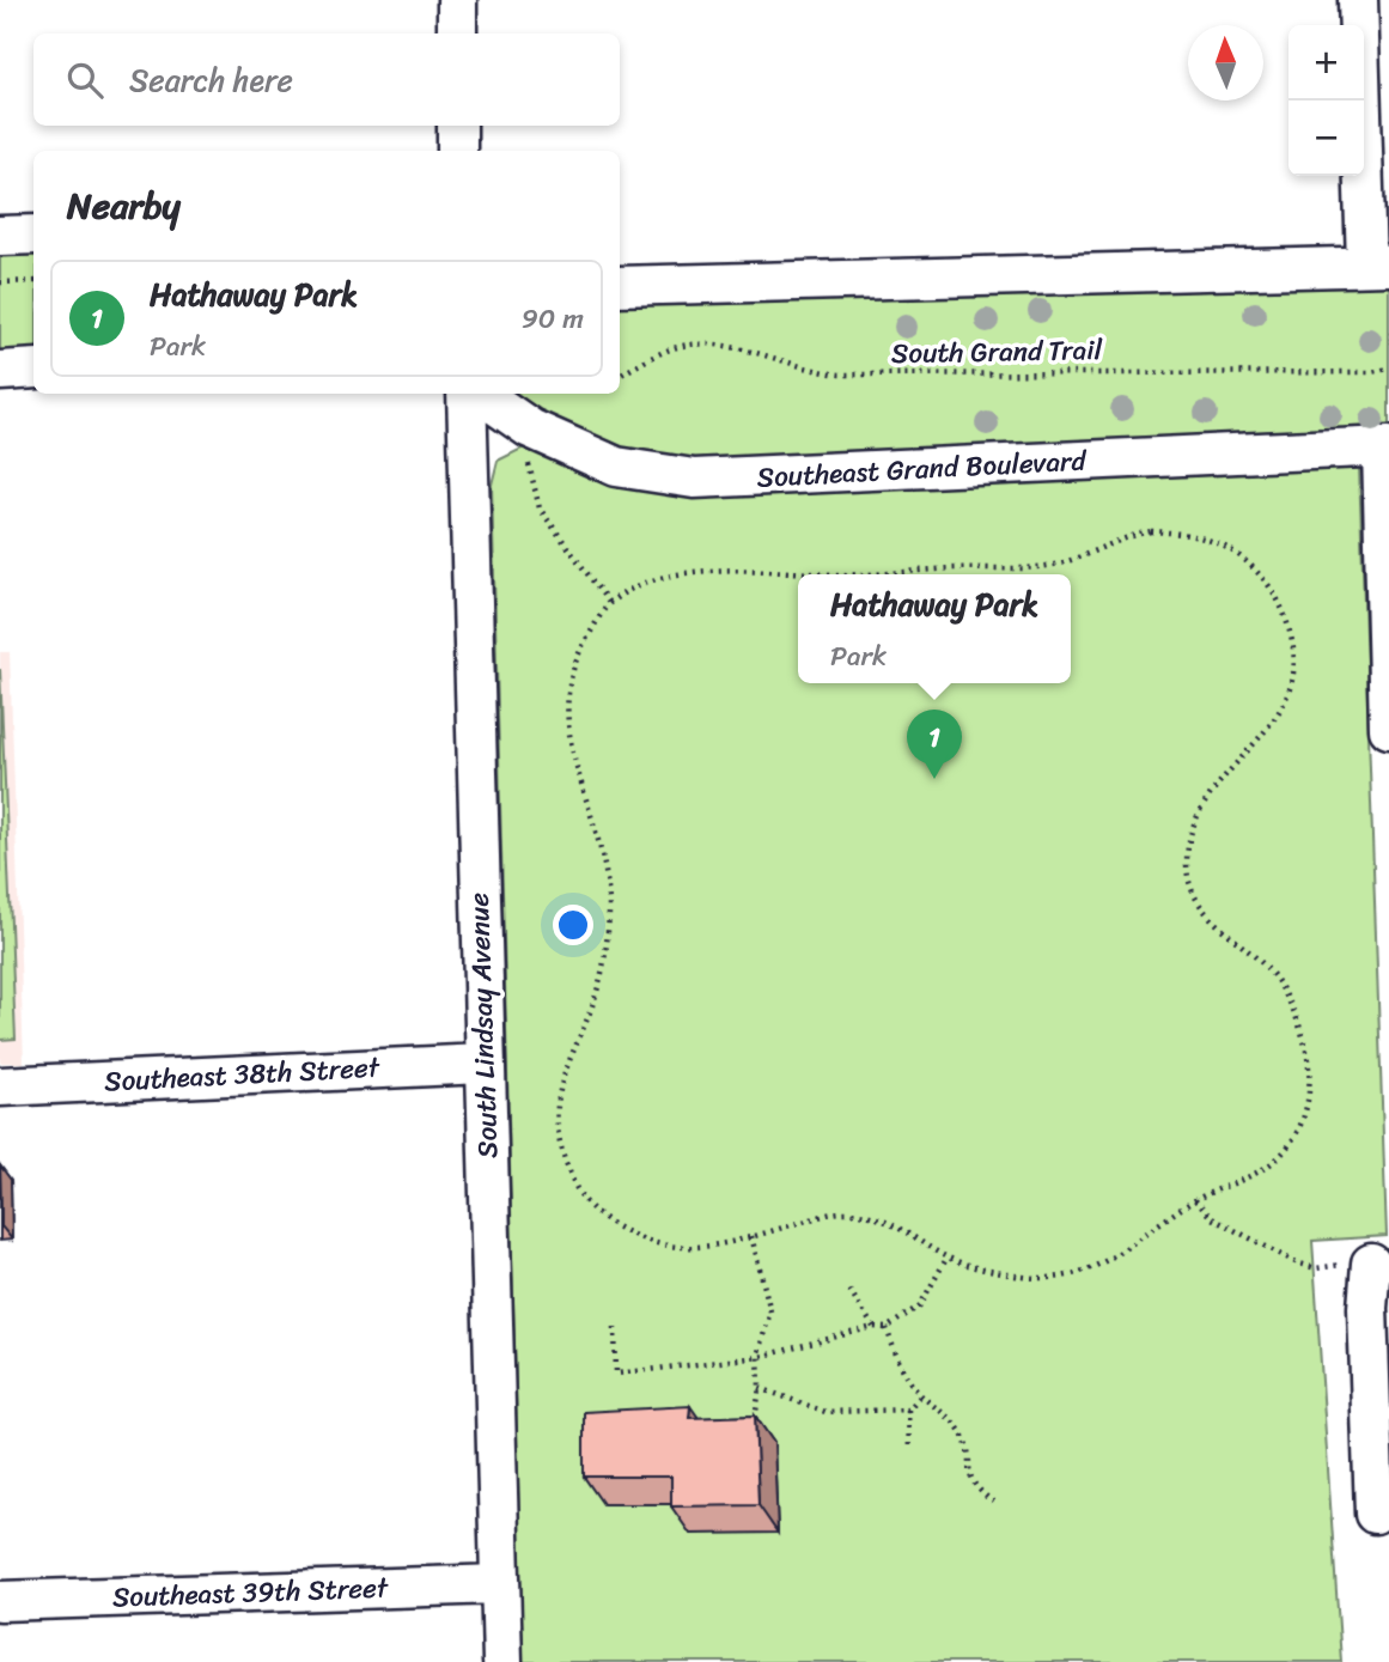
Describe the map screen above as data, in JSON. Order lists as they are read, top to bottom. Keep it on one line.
{"streets":{"street":["Southeast Grand Boulevard","South Lindsay Avenue","Southeast 38th Street","Southeast 39th Street"],"path":["South Grand Trail"]},"crossings":[["South Lindsay Avenue","Southeast 38th Street"],["South Lindsay Avenue","Southeast 39th Street"]],"north":"top","page":{"map_buttons":["+","−"],"search":"Search here","heading":"Nearby","list":[{"mark":"1","name":"Hathaway Park","note":"Park","value":"90 m"}],"popup":["Hathaway Park","Park"],"pins":"1"}}
